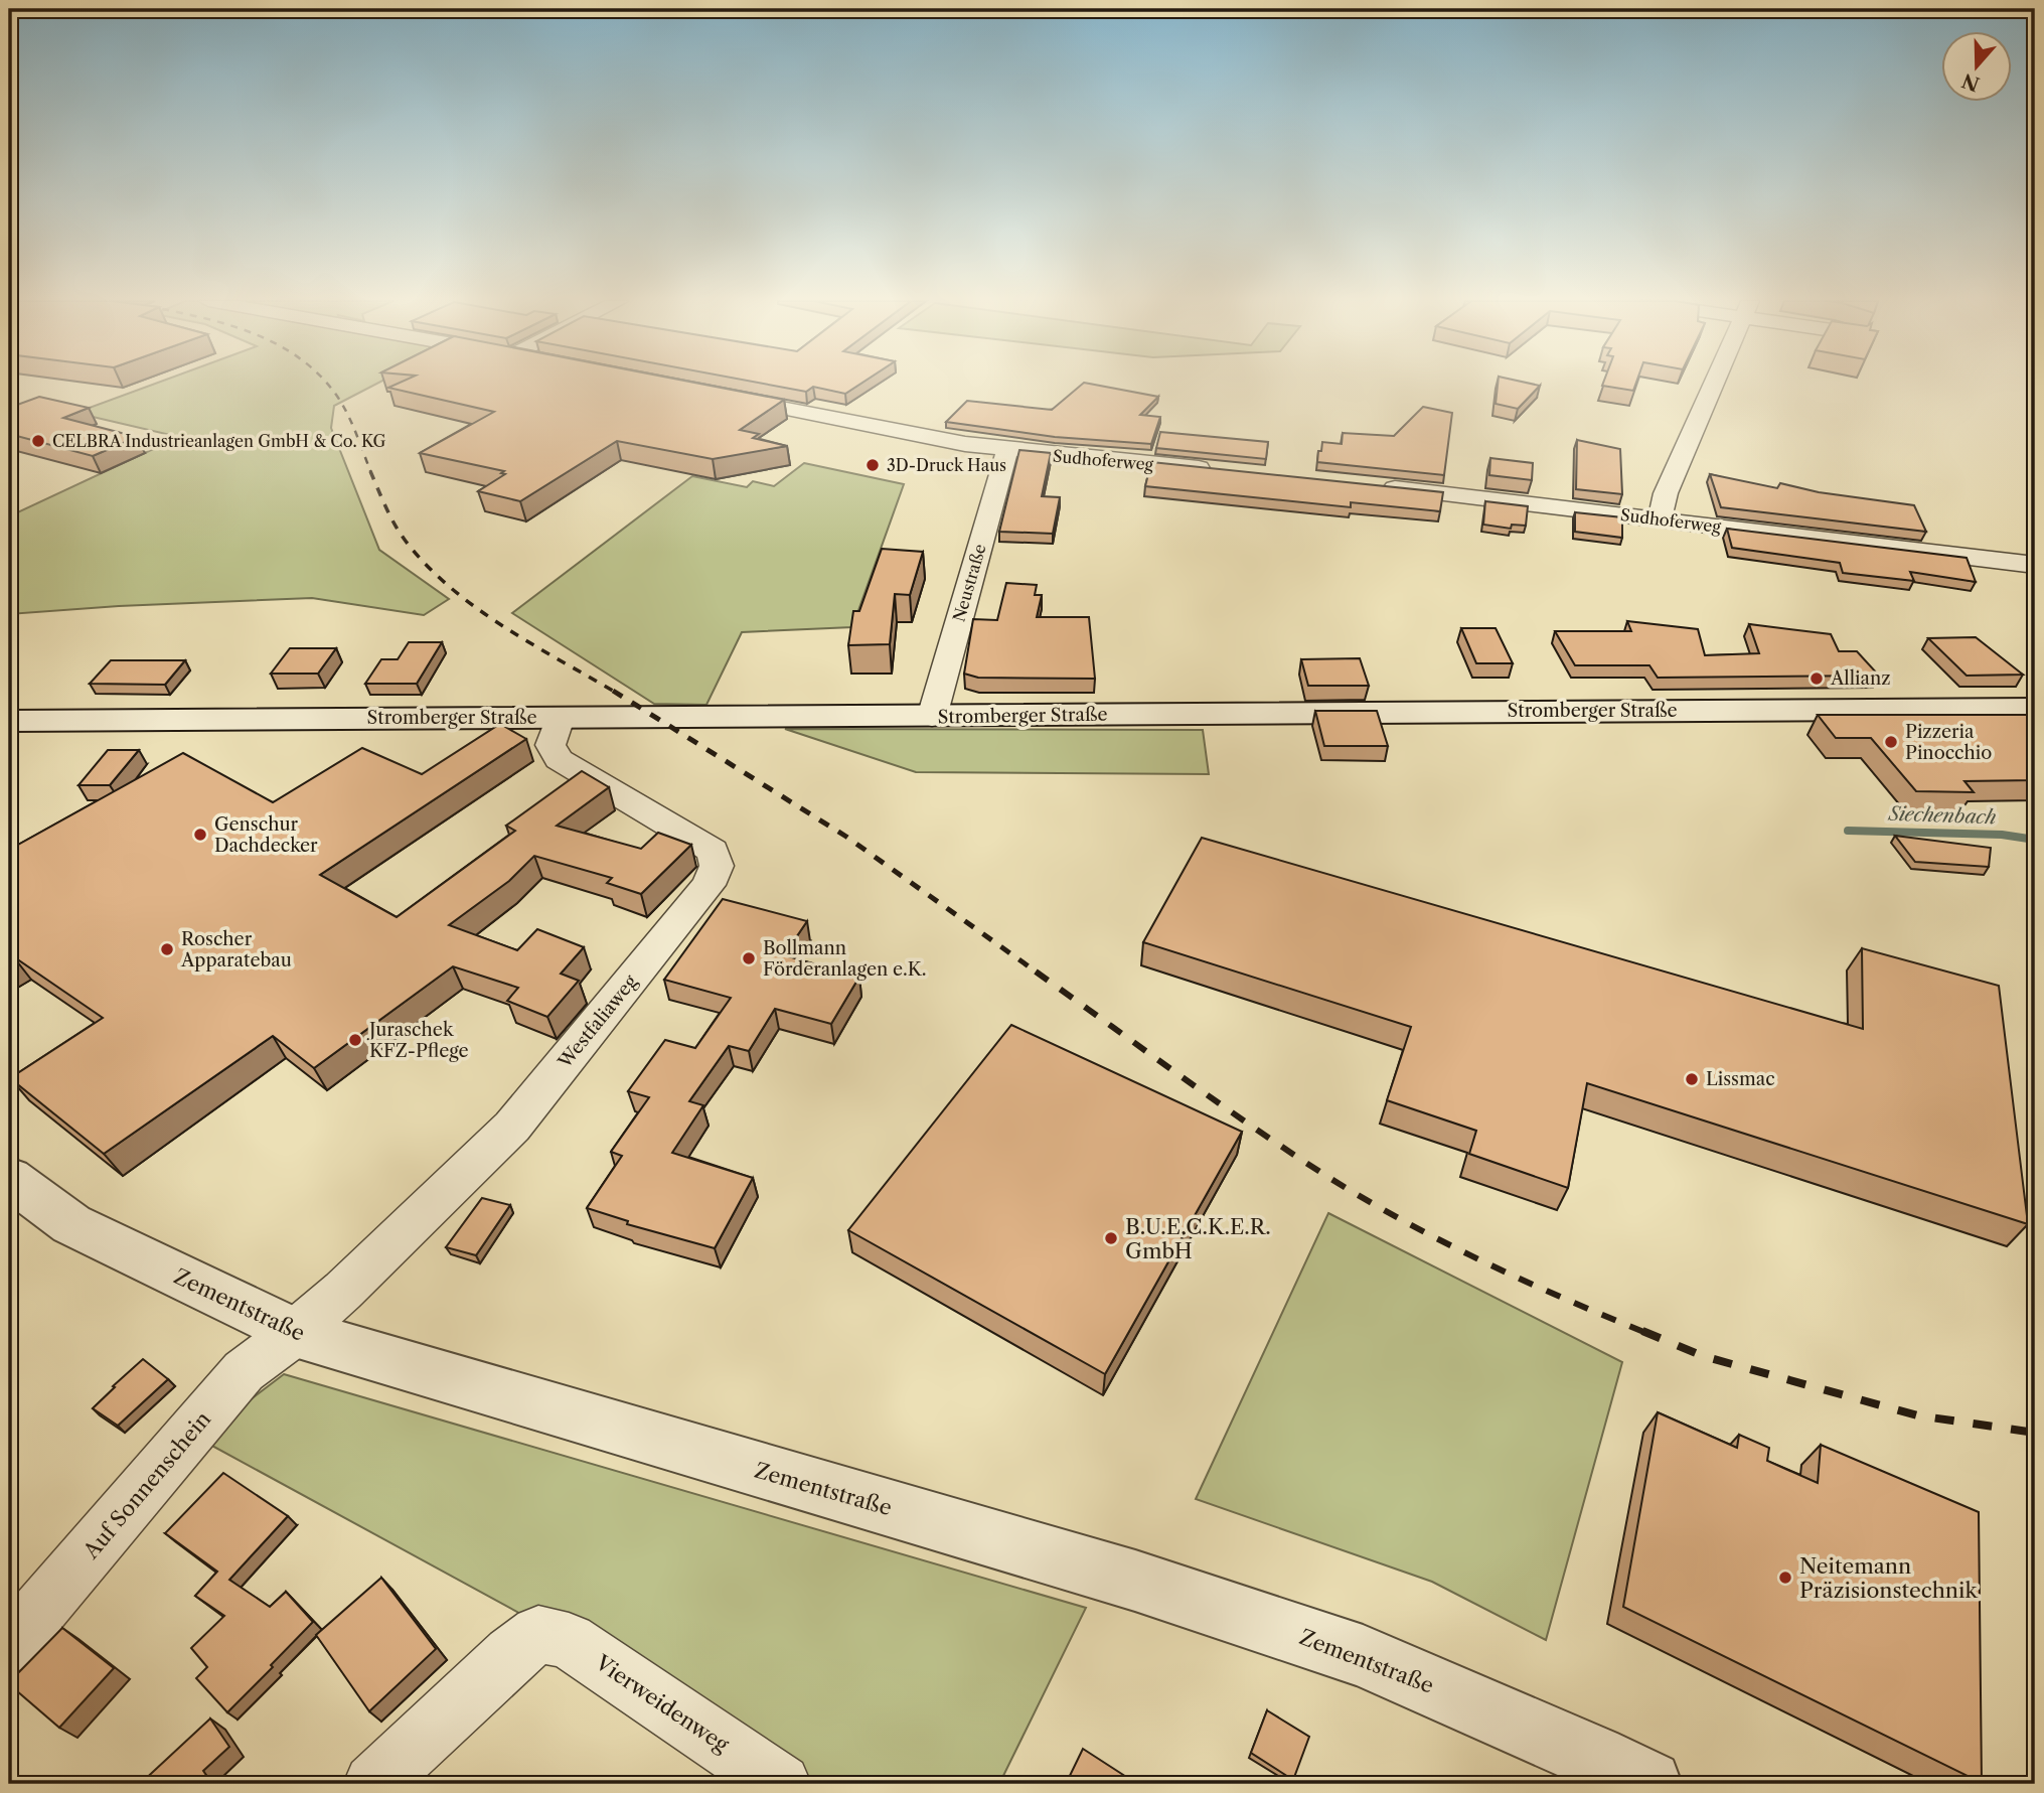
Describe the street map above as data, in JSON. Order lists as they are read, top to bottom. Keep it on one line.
{"streets":{"main road":["Stromberger Straße","Zementstraße"],"street":["Sudhoferweg","Neustraße","Westfaliaweg","Auf Sonnenschein","Vierweidenweg"]},"crossings":[["Sudhoferweg","Neustraße"],["Neustraße","Stromberger Straße"],["Stromberger Straße","Westfaliaweg"],["Westfaliaweg","Zementstraße"],["Westfaliaweg","Auf Sonnenschein"],["Zementstraße","Auf Sonnenschein"]],"water":["Siechenbach"],"places":["CELBRA Industrieanlagen GmbH & Co. KG","3D-Druck Haus","Allianz","Pizzeria Pinocchio","Genschur Dachdecker","Roscher Apparatebau","Bollmann Förderanlagen e.K.","Juraschek KFZ-Pflege","Lissmac","B.U.E.C.K.E.R. GmbH","Neitemann Präzisionstechnik"],"north":"bottom"}
